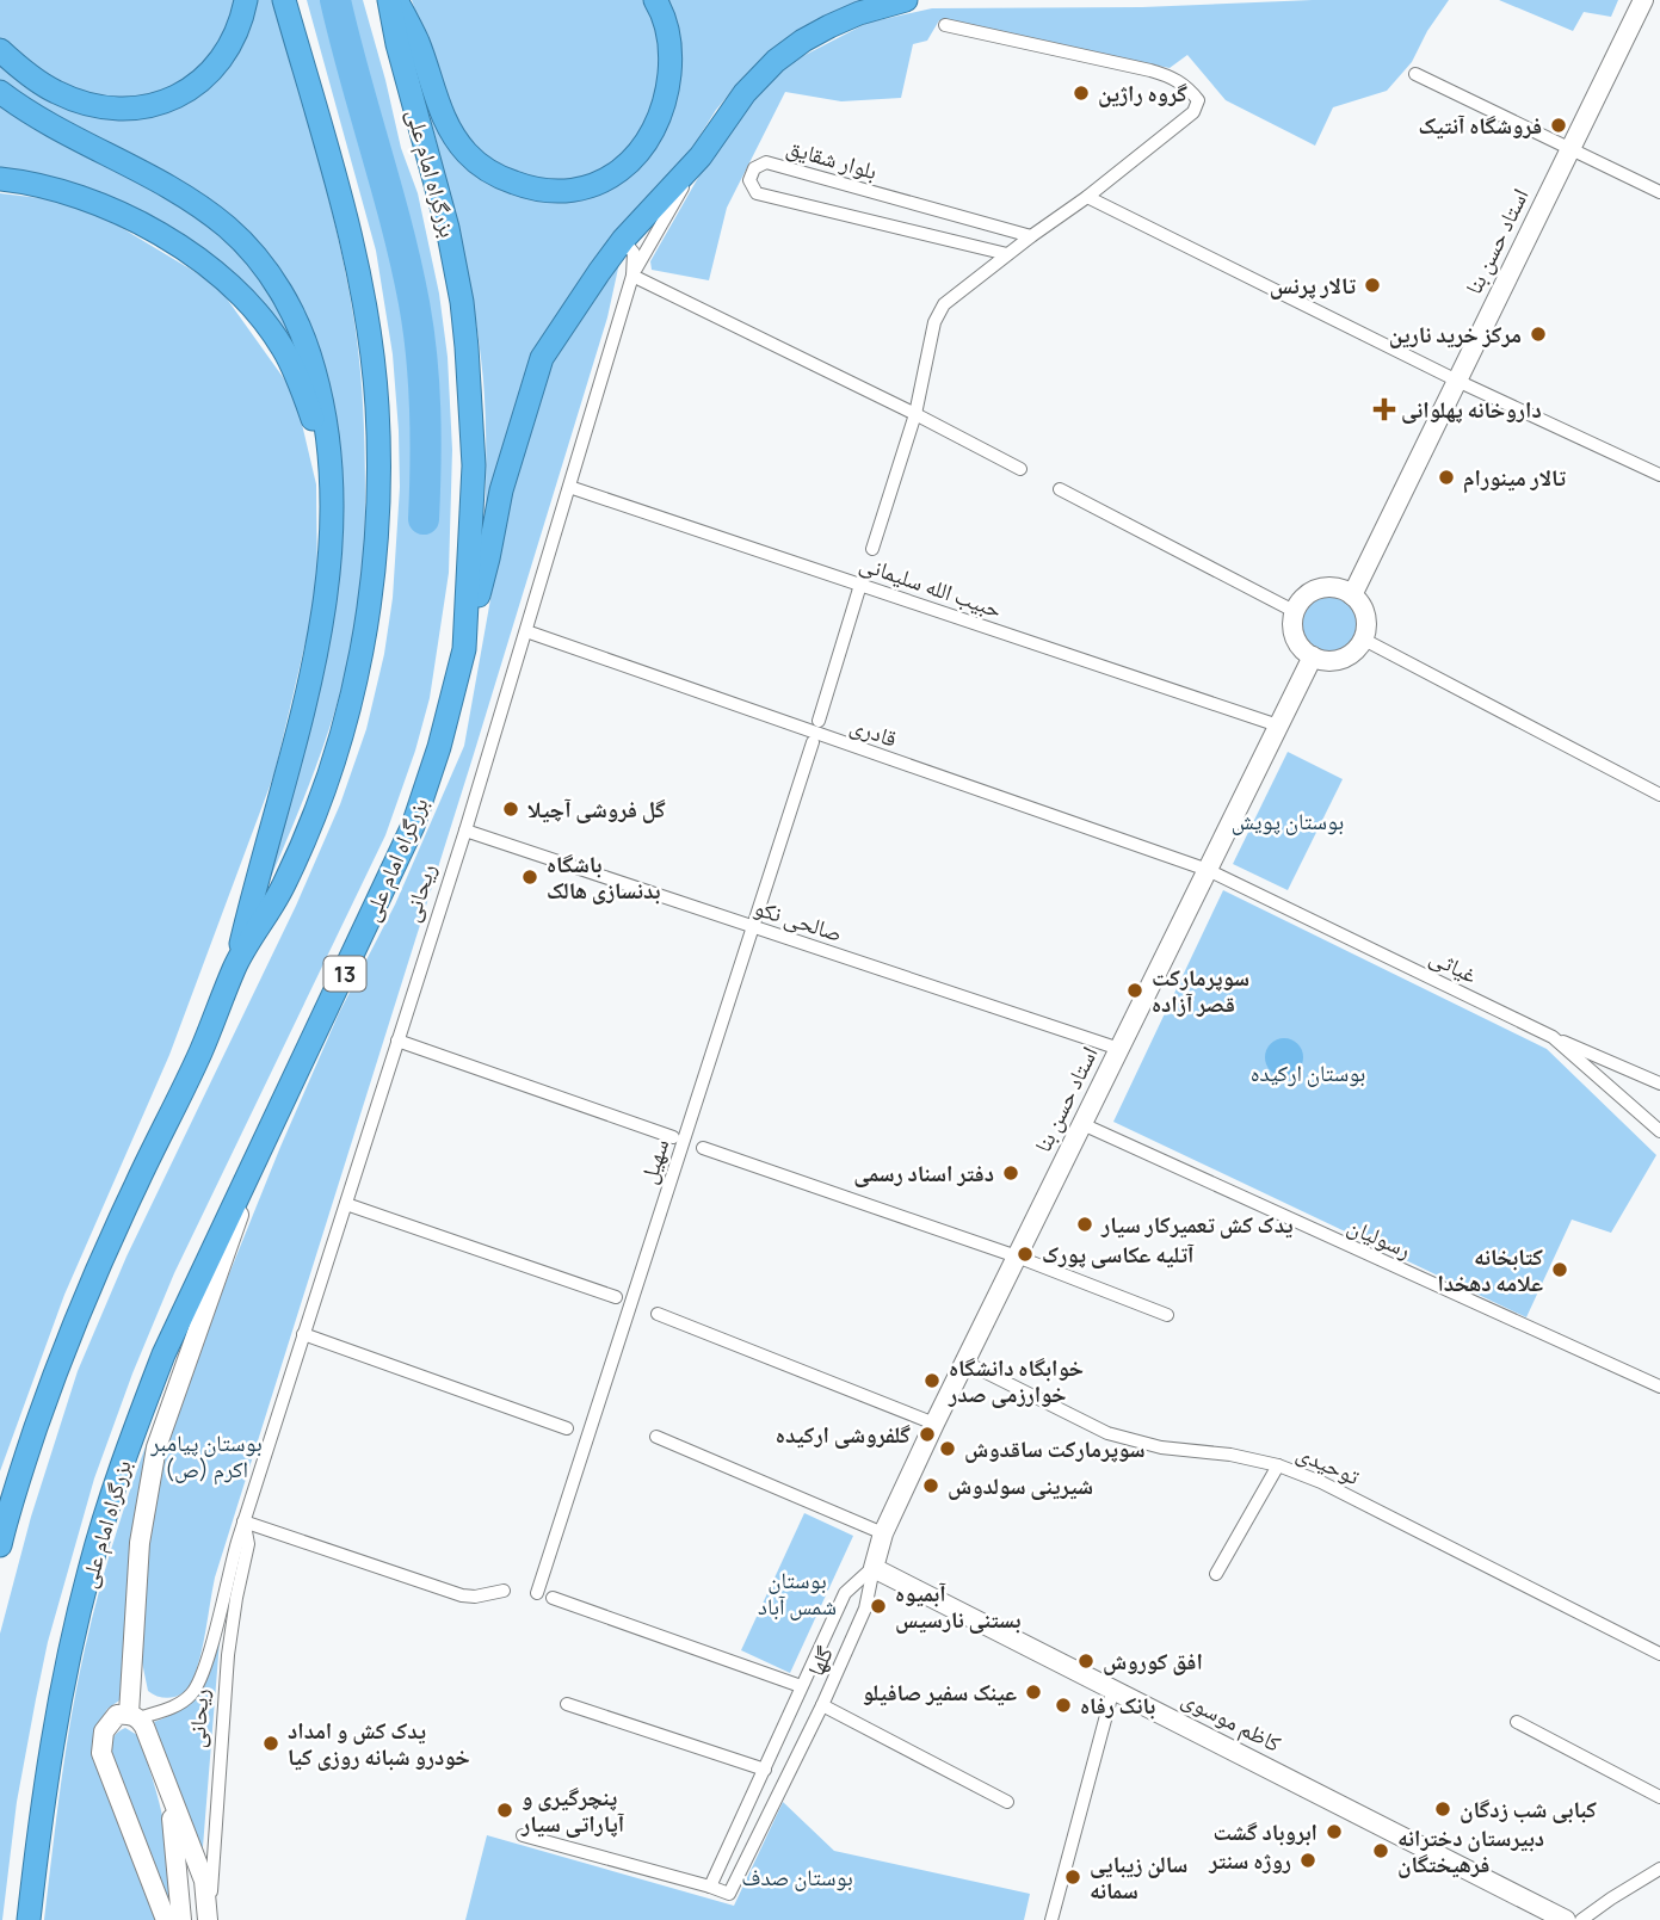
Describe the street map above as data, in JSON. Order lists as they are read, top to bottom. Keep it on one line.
{"streets":{"highway":["بزرگراه امام علی","13"],"main road":["استاد حسن بنا","ریحانی","کاظم موسوی"],"street":["بلوار شقایق","حبیب الله سلیمانی","قادری","صالحی نکو","غیاثی","سهیل","رسولیان","توحیدی","گلها"]},"crossings":[["استاد حسن بنا","حبیب الله سلیمانی"],["استاد حسن بنا","قادری"],["استاد حسن بنا","صالحی نکو"],["استاد حسن بنا","غیاثی"],["استاد حسن بنا","رسولیان"],["استاد حسن بنا","توحیدی"],["استاد حسن بنا","گلها"],["استاد حسن بنا","کاظم موسوی"],["حبیب الله سلیمانی","ریحانی"],["قادری","ریحانی"],["قادری","غیاثی"],["ریحانی","صالحی نکو"],["صالحی نکو","سهیل"],["گلها","کاظم موسوی"]],"parks":["بوستان پویش","بوستان ارکیده","بوستان پیامبر اکرم (ص)","بوستان شمس آباد","بوستان صدف"],"places":{"other":["گروه راژین","فروشگاه آنتیک","تالار پرنس","مرکز خرید نارین","تالار مینورام","گل فروشی آچیلا","باشگاه بدنسازی هالک","سوپرمارکت قصر آزاده","دفتر اسناد رسمی","یدک کش تعمیرکار سیار","آتلیه عکاسی پورک","کتابخانه علامه دهخدا","خوابگاه دانشگاه خوارزمی صدر","گلفروشی ارکیده","سوپرمارکت ساقدوش","شیرینی سولدوش","آبمیوه بستنی نارسیس","افق کوروش","عینک سفیر صافیلو","بانک رفاه","یدک کش و امداد خودرو شبانه روزی کیا","کبابی شب زدگان","پنچرگیری و آپاراتی سیار","ابروباد گشت","دبیرستان دخترانه فرهیختگان","روژه سنتر","سالن زیبایی سمانه"],"health":["داروخانه پهلوانی"]}}
